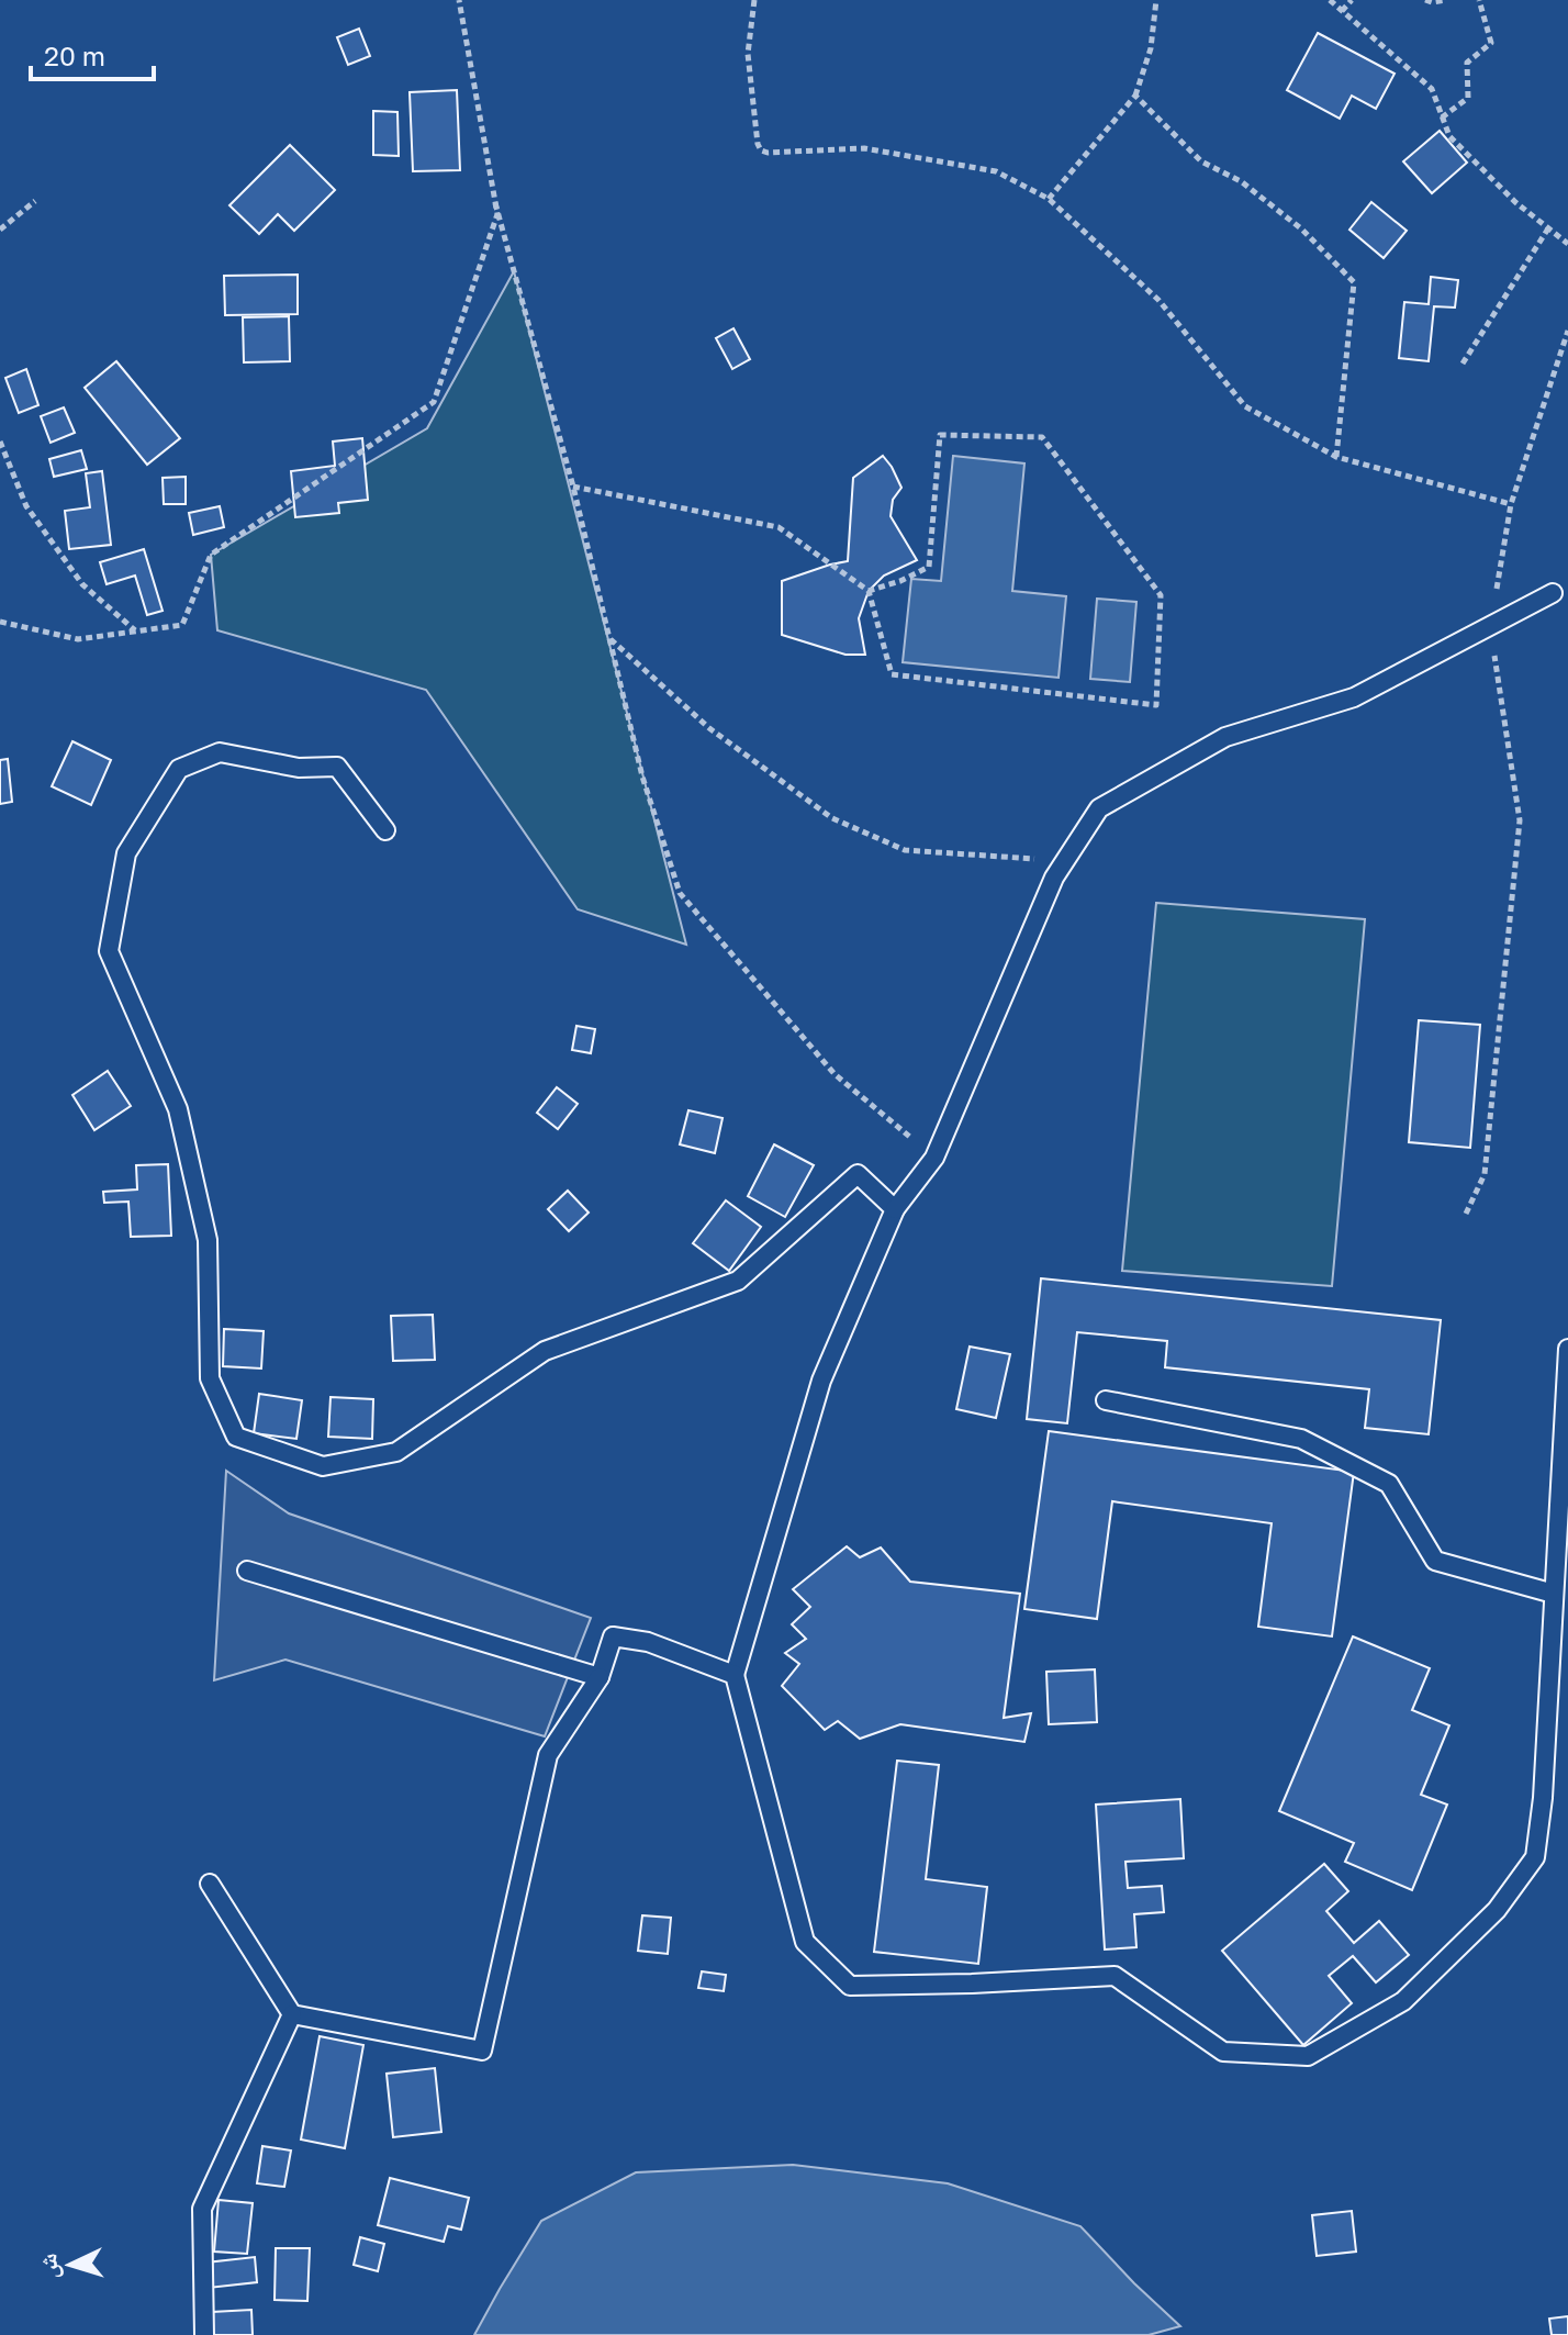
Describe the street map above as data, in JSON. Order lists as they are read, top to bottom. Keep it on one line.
{"scale_bar":"20 m","north":"left"}
